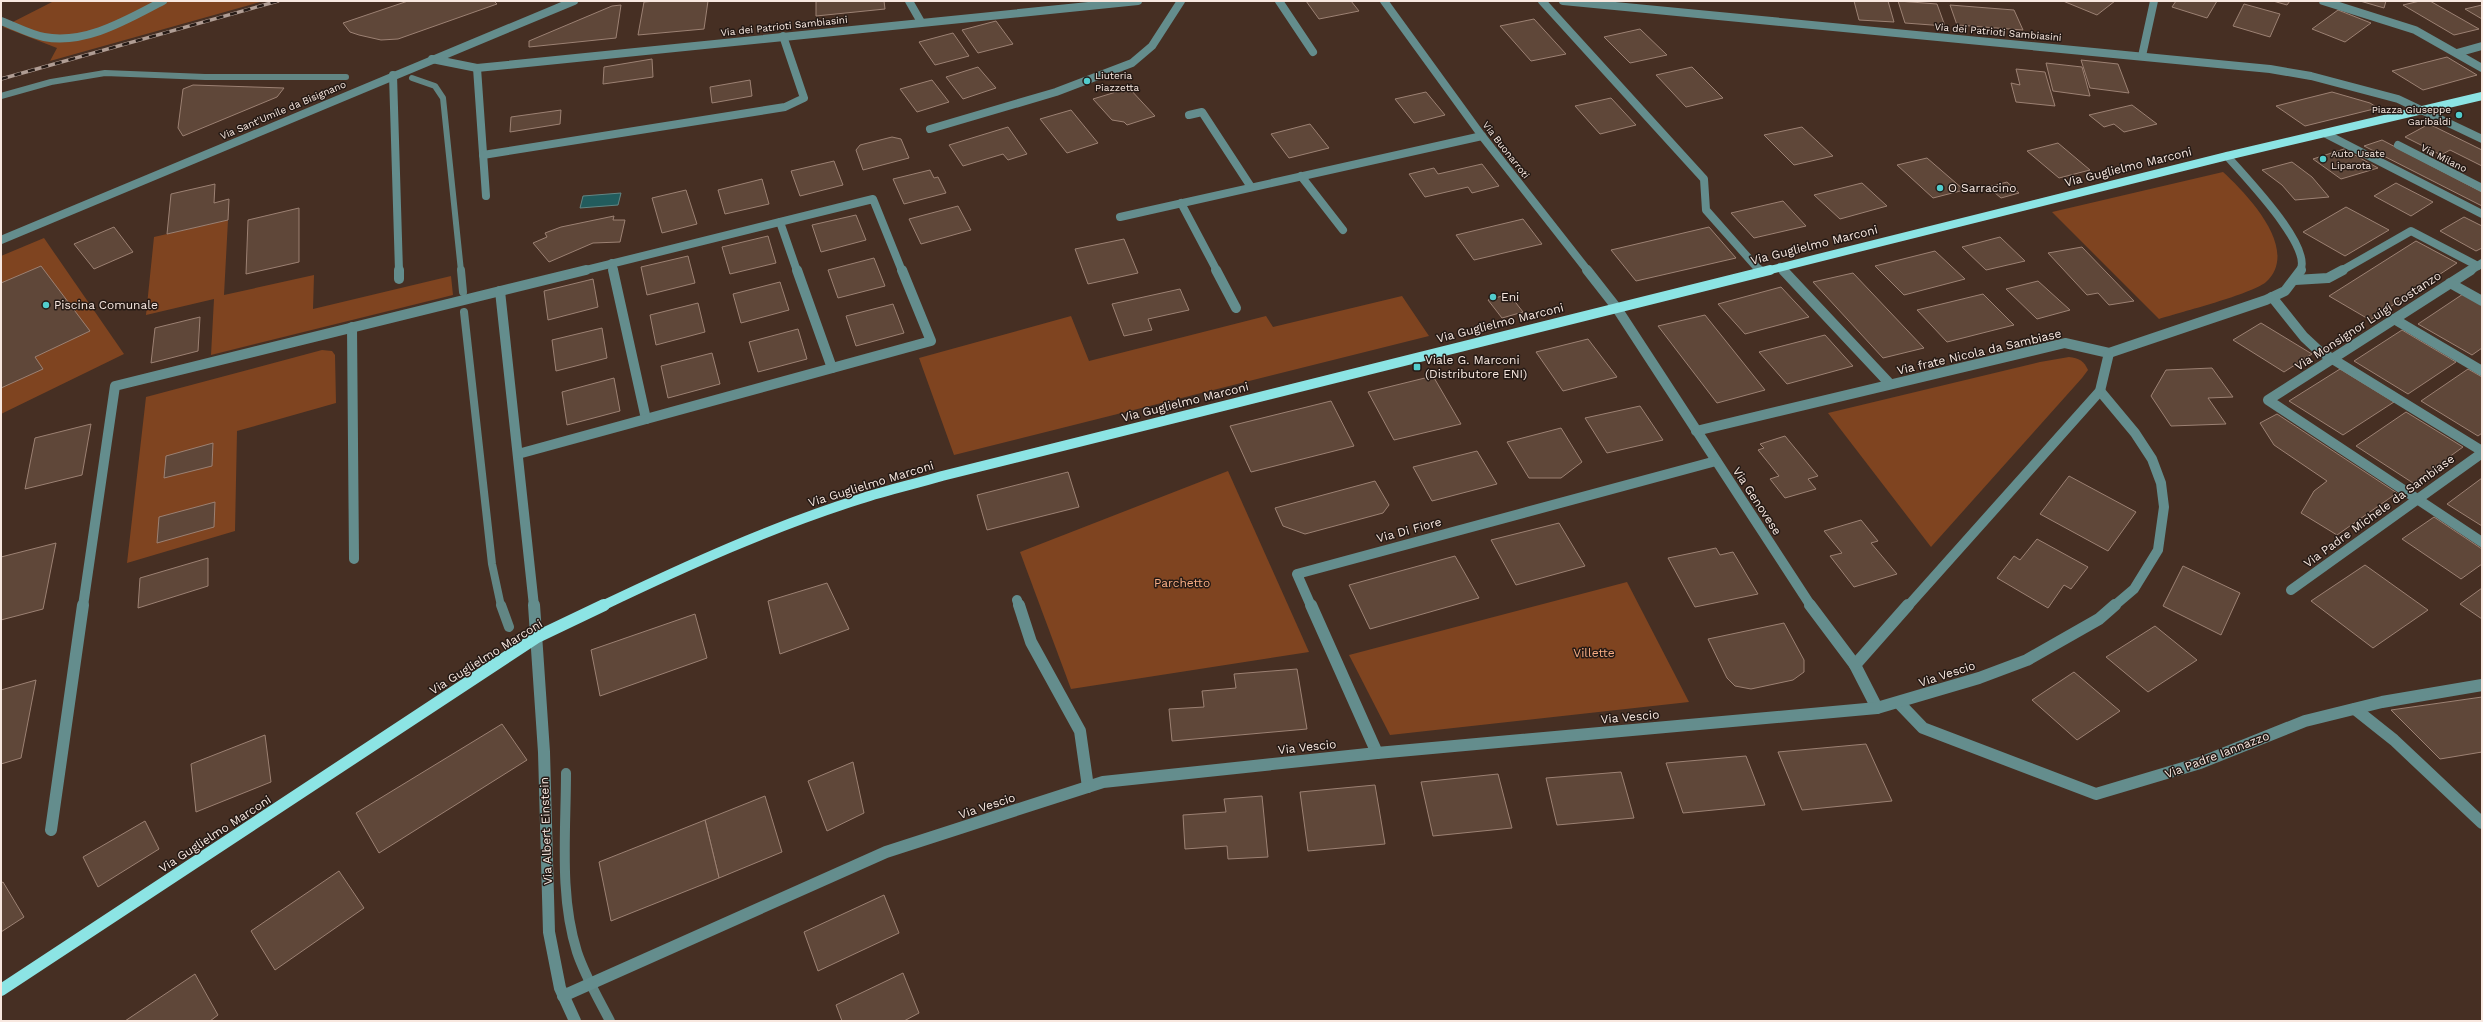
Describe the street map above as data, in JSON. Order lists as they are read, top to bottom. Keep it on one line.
{"streets":{"main road":["Via Guglielmo Marconi"],"street":["Via dei Patrioti Sambiasini","Via Sant'Umile da Bisignano","Via Buonarroti","Via Milano","Via Monsignor Luigi Costanzo","Via frate Nicola da Sambiase","Via Genovese","Via Padre Michele da Sambiase","Via Di Fiore","Via Vescio","Via Padre Iannazzo","Via Albert Einstein"]},"crossings":[["Via dei Patrioti Sambiasini","Via Sant'Umile da Bisignano"],["Via dei Patrioti Sambiasini","Via Guglielmo Marconi"],["Via Buonarroti","Via Guglielmo Marconi"],["Via Buonarroti","Via Genovese"],["Via Guglielmo Marconi","Via Genovese"],["Via Guglielmo Marconi","Via Albert Einstein"],["Via Monsignor Luigi Costanzo","Via Padre Michele da Sambiase"],["Via frate Nicola da Sambiase","Via Genovese"],["Via Genovese","Via Di Fiore"],["Via Genovese","Via Vescio"],["Via Di Fiore","Via Vescio"],["Via Vescio","Via Padre Iannazzo"],["Via Vescio","Via Albert Einstein"]],"parks":["Parchetto","Villette"],"places":{"other":["Liuteria Piazzetta","Piazza Giuseppe Garibaldi","Auto Usate Liparota","O Sarracino","Eni","Piscina Comunale"],"transit":["Viale G. Marconi (Distributore ENI)"]}}
